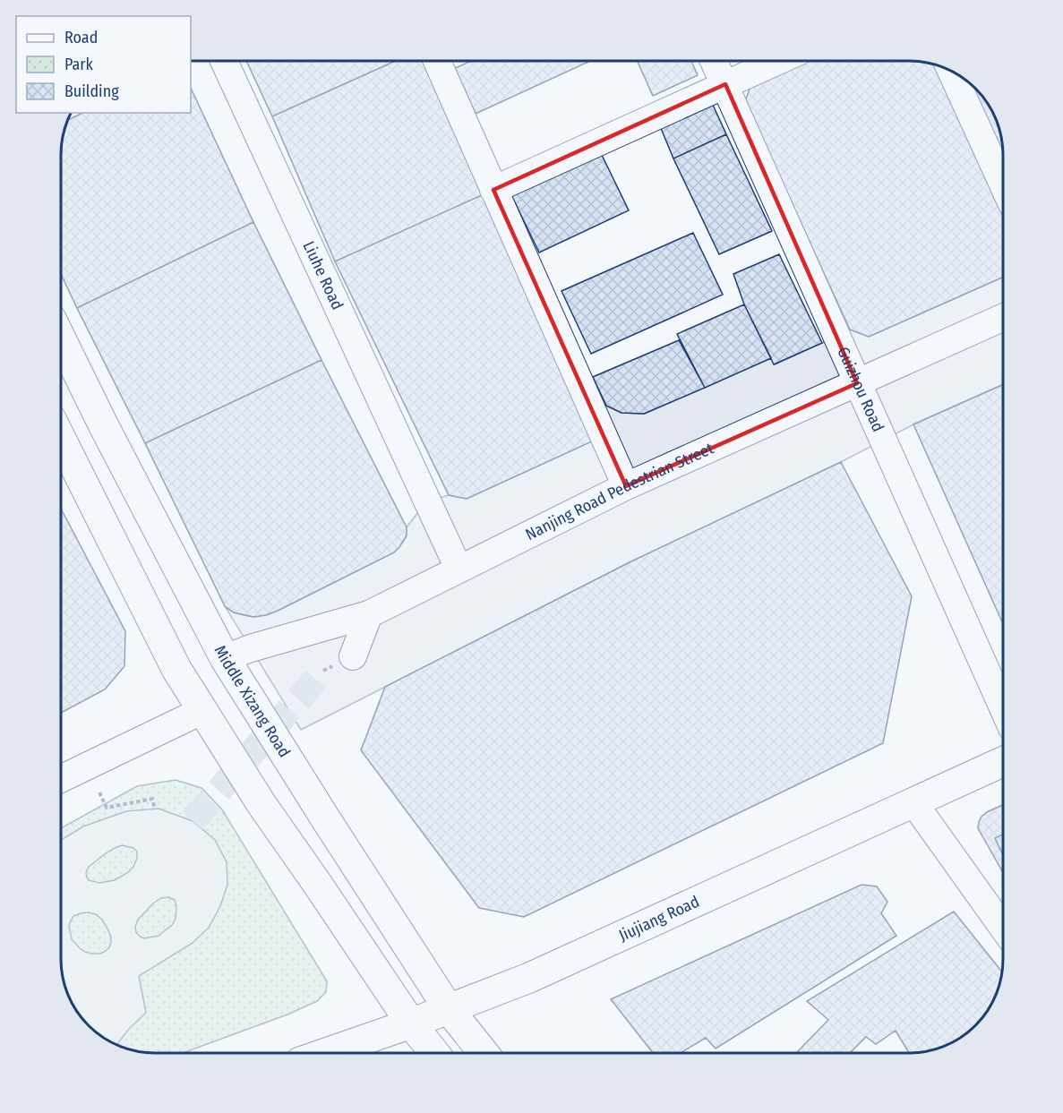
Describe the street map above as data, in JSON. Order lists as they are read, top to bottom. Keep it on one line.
{"streets":{"main road":["Middle Xizang Road","Jiujiang Road"],"street":["Liuhe Road","Guizhou Road","Nanjing Road Pedestrian Street"]},"crossings":[["Liuhe Road","Nanjing Road Pedestrian Street"],["Guizhou Road","Nanjing Road Pedestrian Street"],["Nanjing Road Pedestrian Street","Middle Xizang Road"],["Middle Xizang Road","Jiujiang Road"]],"legend":["Road","Park","Building"]}
